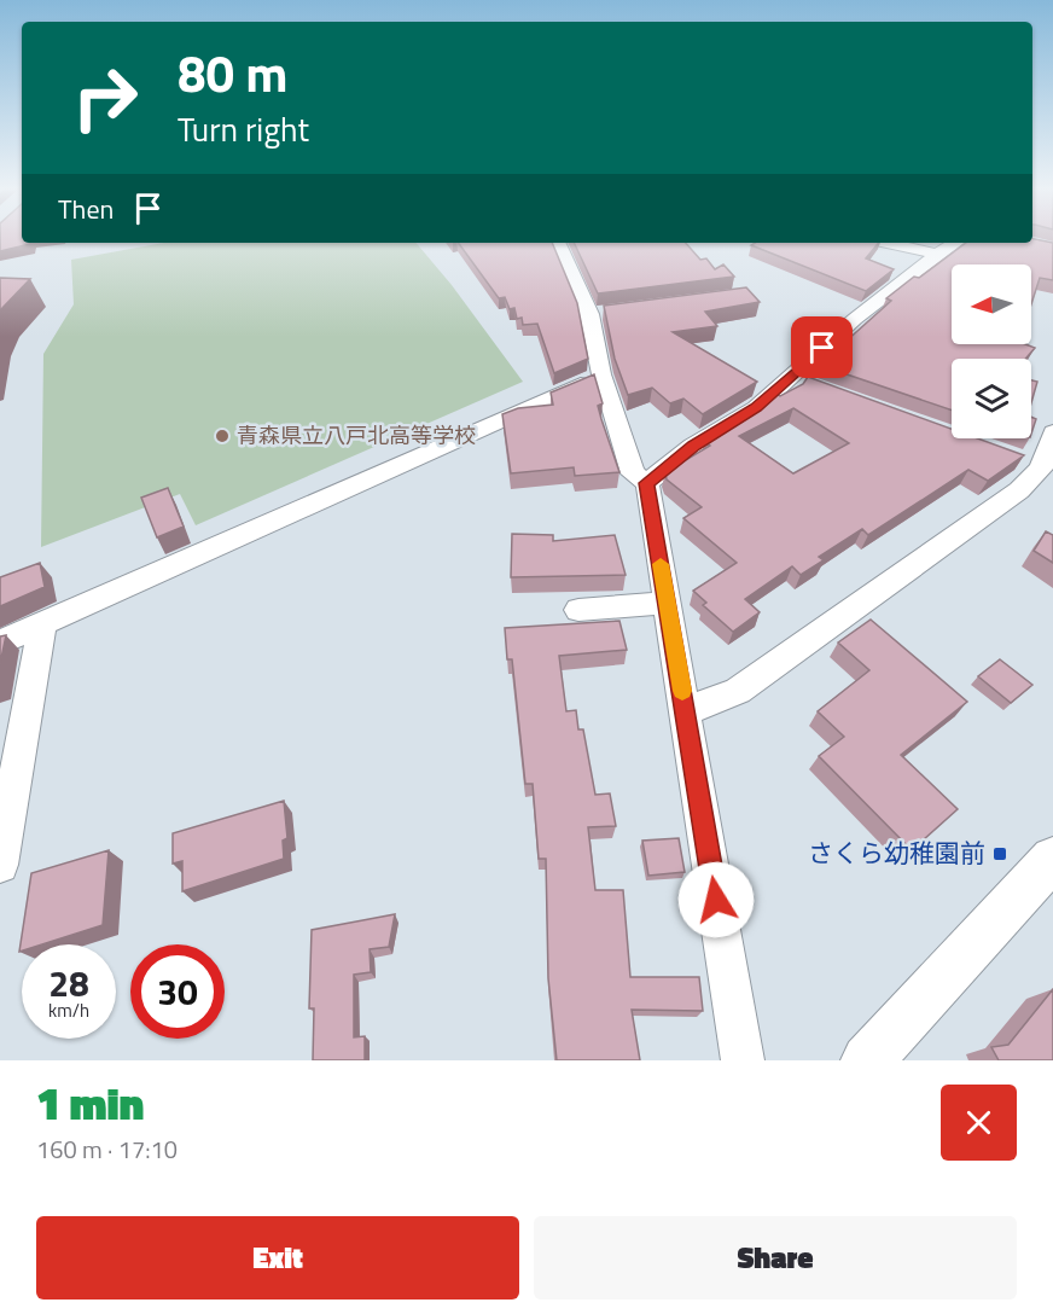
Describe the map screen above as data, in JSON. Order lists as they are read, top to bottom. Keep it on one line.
{"places":{"other":["青森県立八戸北高等学校"],"transit":["さくら幼稚園前"]},"north":"left","page":{"turn":["80 m","Turn right"],"then":"Then","speed":"28 km/h","limit":"30","heading":["1 min","160 m · 17:10"],"buttons":["Exit","Share"]}}
